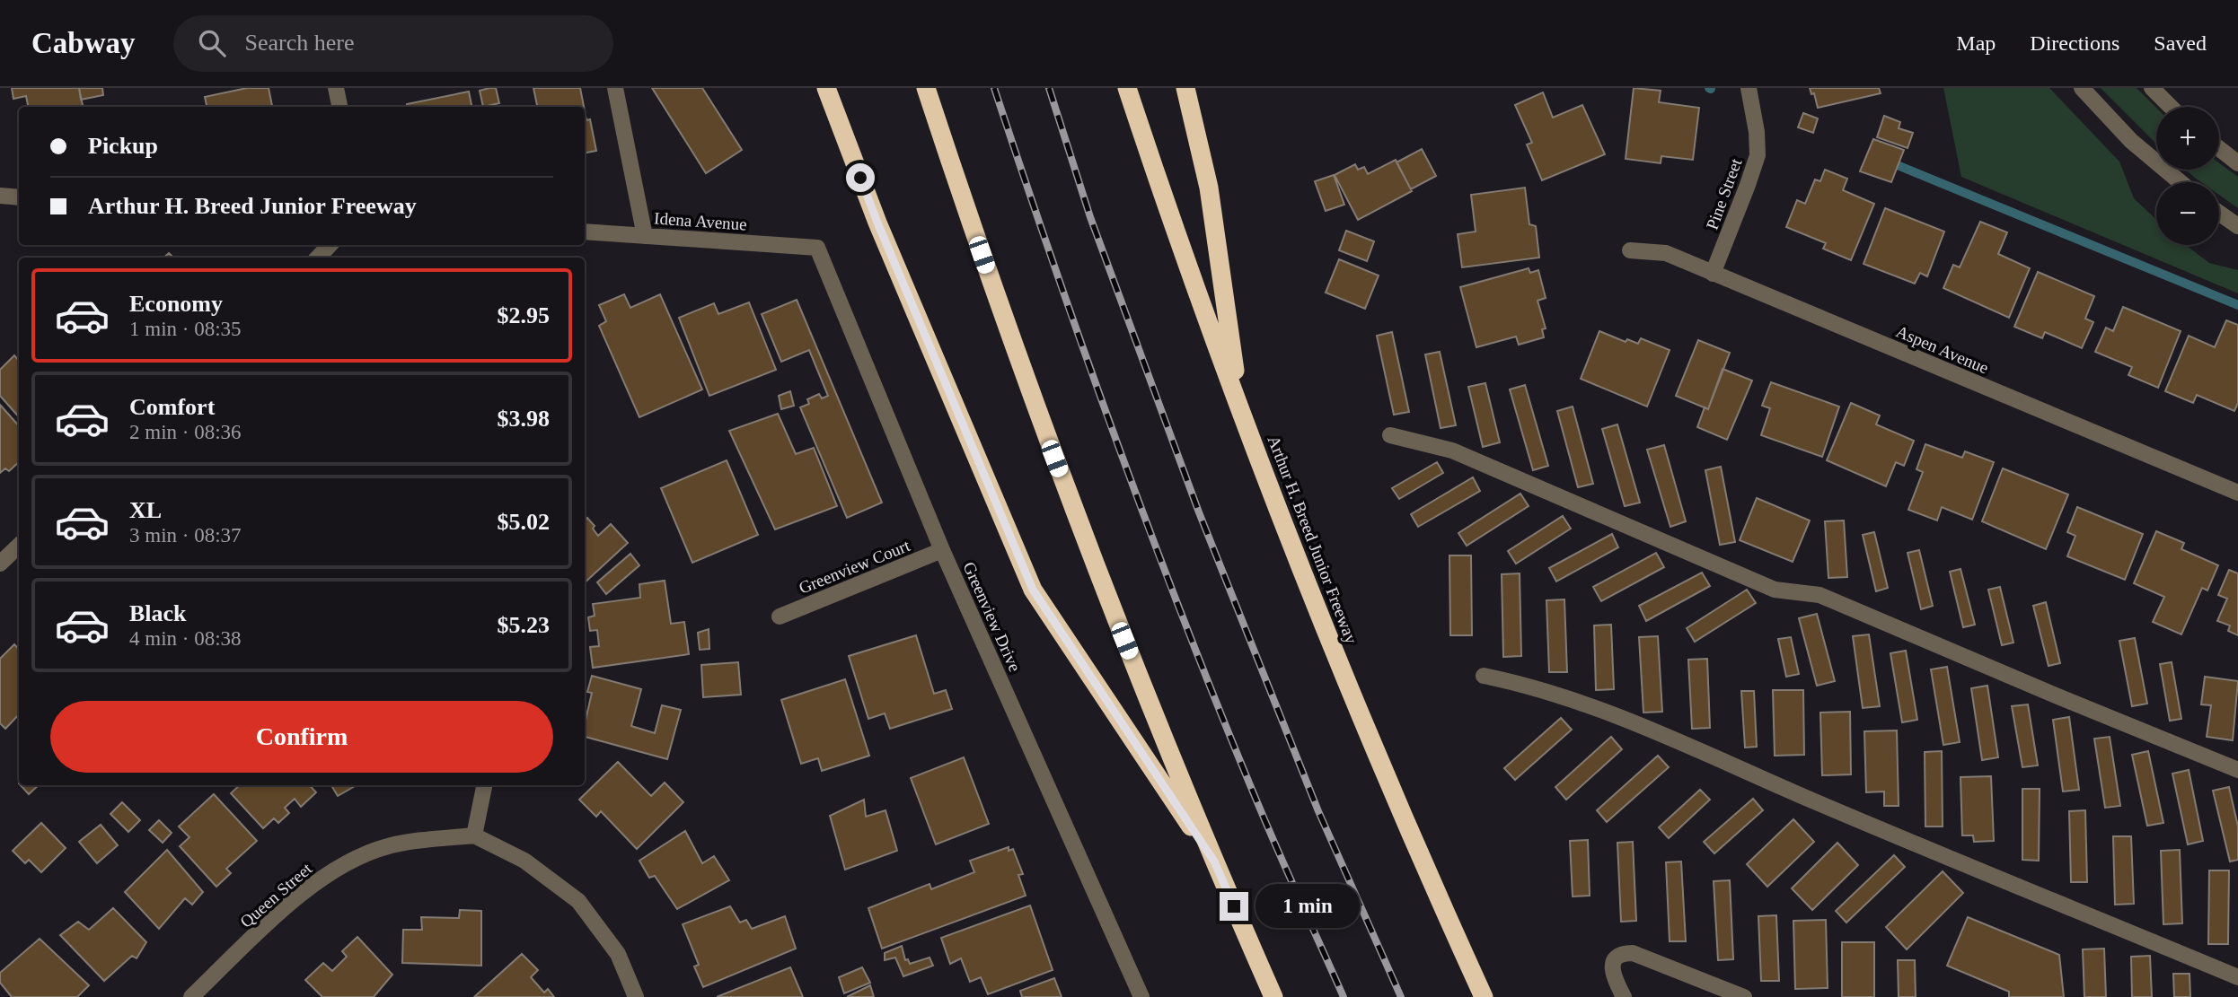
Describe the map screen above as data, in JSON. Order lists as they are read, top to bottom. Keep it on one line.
{"streets":{"highway":["Arthur H. Breed Junior Freeway"],"street":["Pine Street","Idena Avenue","Aspen Avenue","Greenview Court","Greenview Drive","Queen Street"]},"crossings":[["Pine Street","Aspen Avenue"],["Idena Avenue","Greenview Drive"],["Greenview Court","Greenview Drive"]],"page":{"header":"Cabway","search":"Search here","nav":["Map","Directions","Saved"],"map_buttons":["+","−"],"banner":["Pickup","Arthur H. Breed Junior Freeway"],"list":[{"name":"Economy","note":"1 min · 08:35","value":"$2.95"},{"name":"Comfort","note":"2 min · 08:36","value":"$3.98"},{"name":"XL","note":"3 min · 08:37","value":"$5.02"},{"name":"Black","note":"4 min · 08:38","value":"$5.23"}],"buttons":"Confirm","bubble":"1 min"}}
